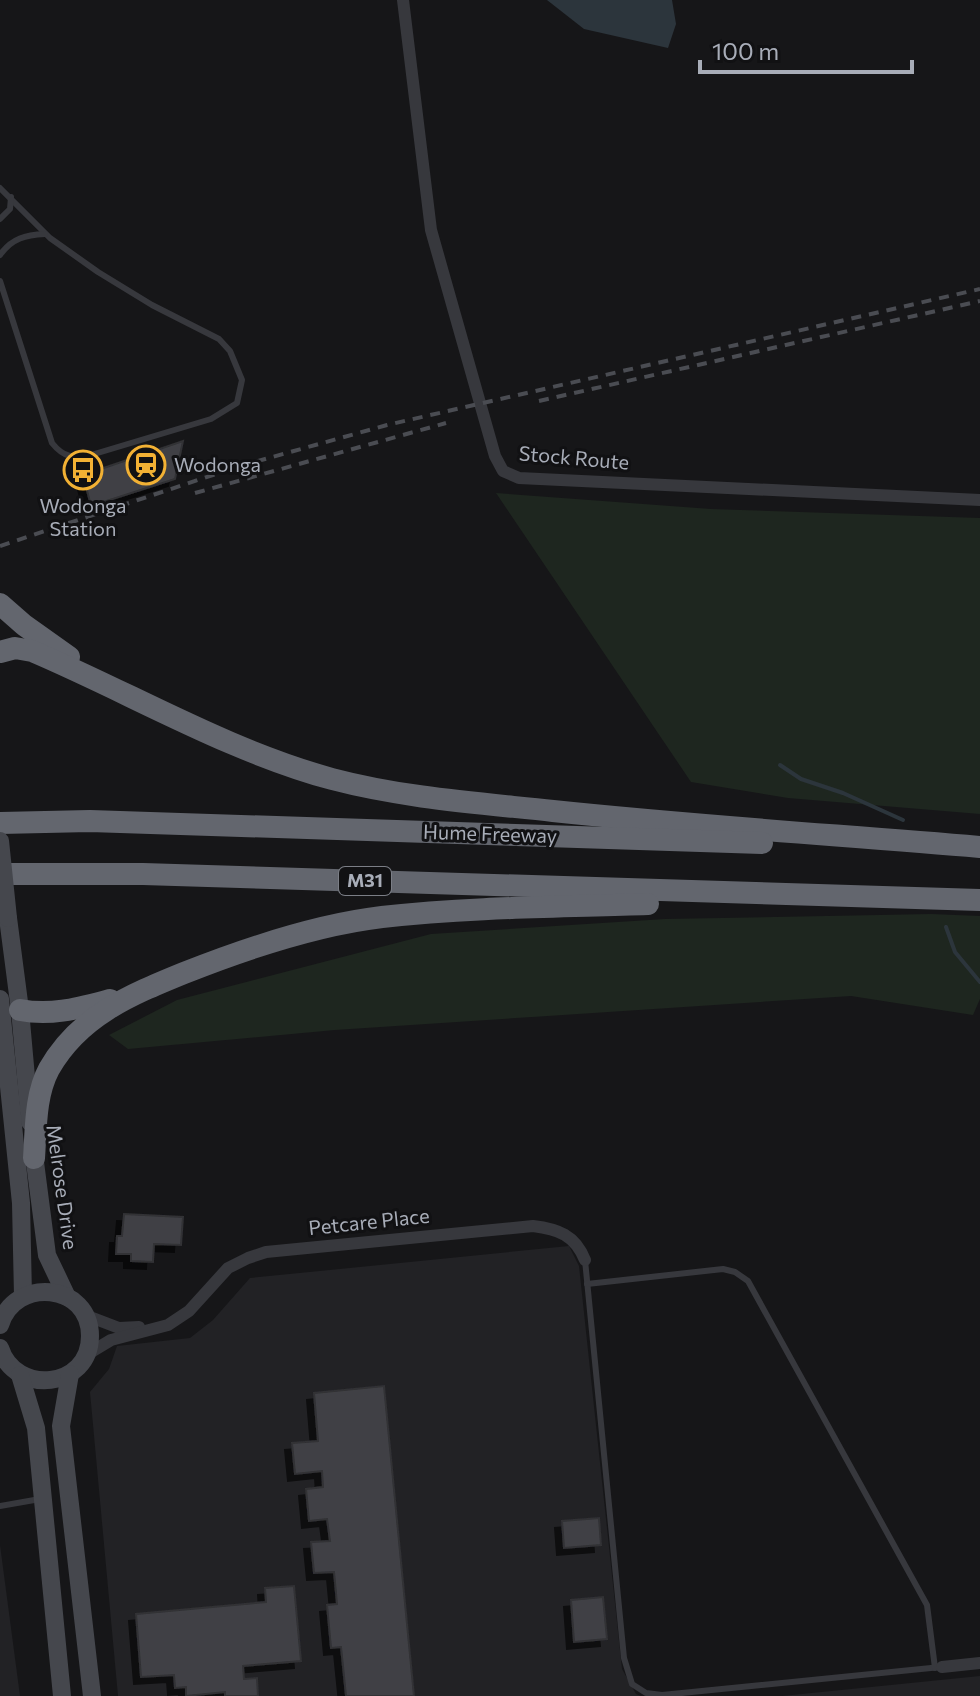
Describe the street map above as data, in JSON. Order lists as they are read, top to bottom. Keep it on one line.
{"streets":{"highway":["Hume Freeway","M31"],"main road":["Melrose Drive"],"street":["Stock Route","Petcare Place"]},"places":{"station":["Wodonga"],"bus stop":["Wodonga Station"]},"scale_bar":"100 m"}
